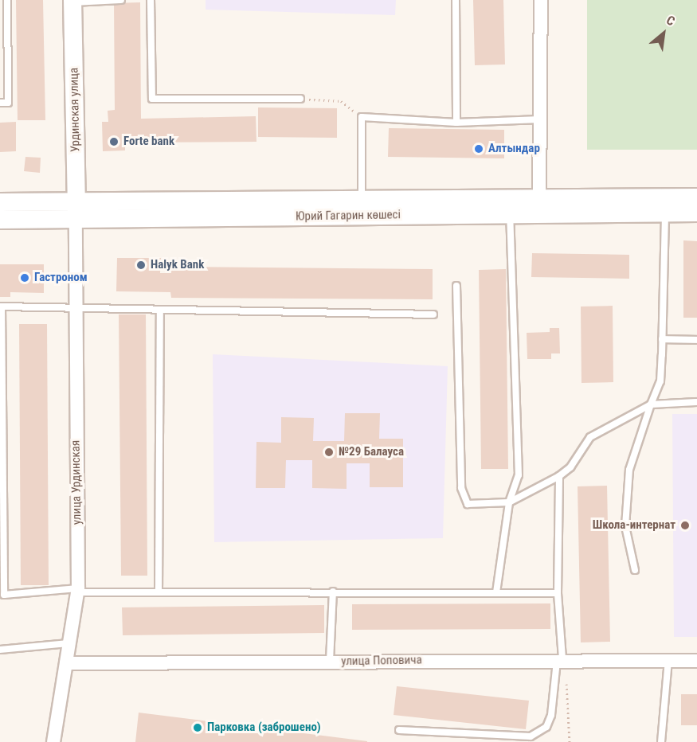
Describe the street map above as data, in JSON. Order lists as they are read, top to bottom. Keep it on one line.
{"streets":{"main road":["Урдинская улица","Юрий Гагарин көшесі"],"street":["улица Урдинская","улица Поповича"]},"crossings":[["Урдинская улица","Юрий Гагарин көшесі"],["Урдинская улица","улица Урдинская"],["Юрий Гагарин көшесі","улица Урдинская"],["улица Урдинская","улица Поповича"]],"places":["Forte bank","Алтындар","Halyk Bank","Гастроном","№29 Балауса","Школа-интернат","Парковка (заброшено)"],"north":"top right"}
